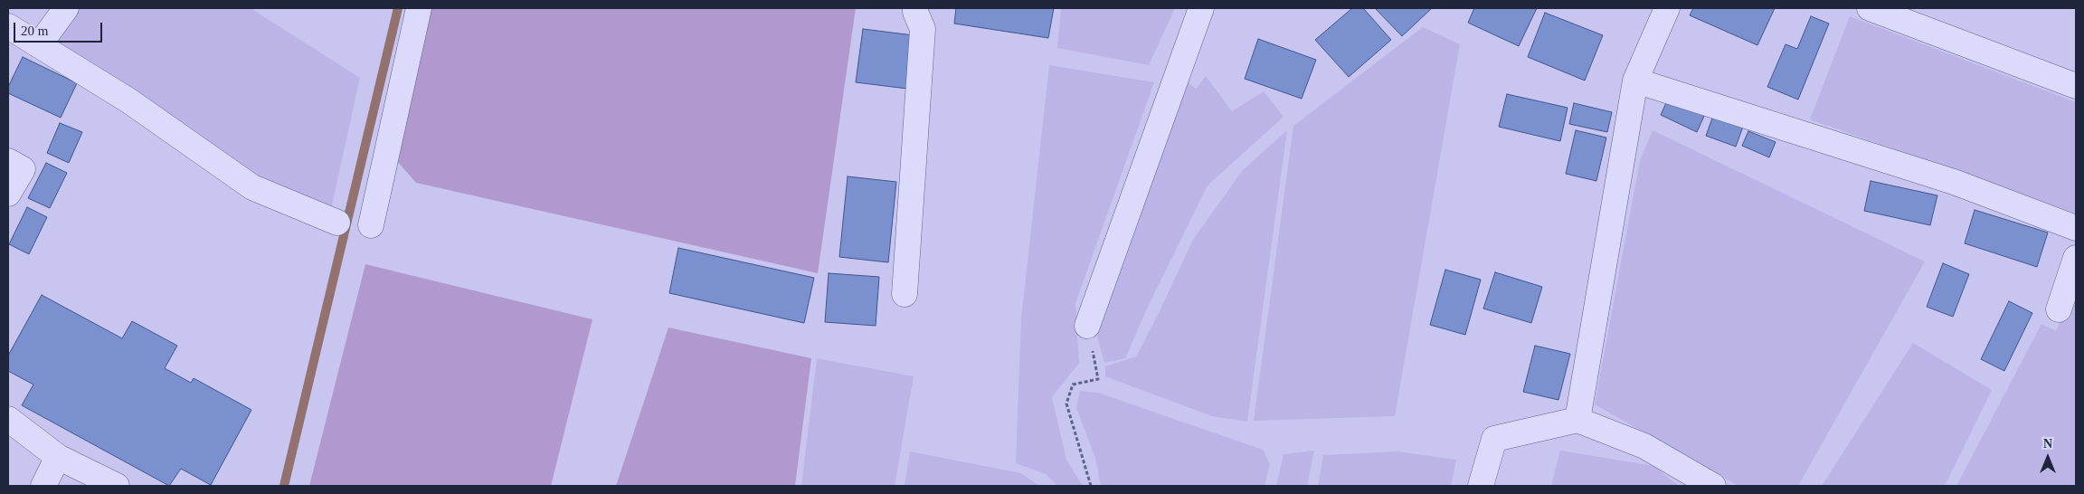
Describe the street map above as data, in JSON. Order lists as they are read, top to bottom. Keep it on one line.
{"scale_bar":"20 m","north":"top"}
